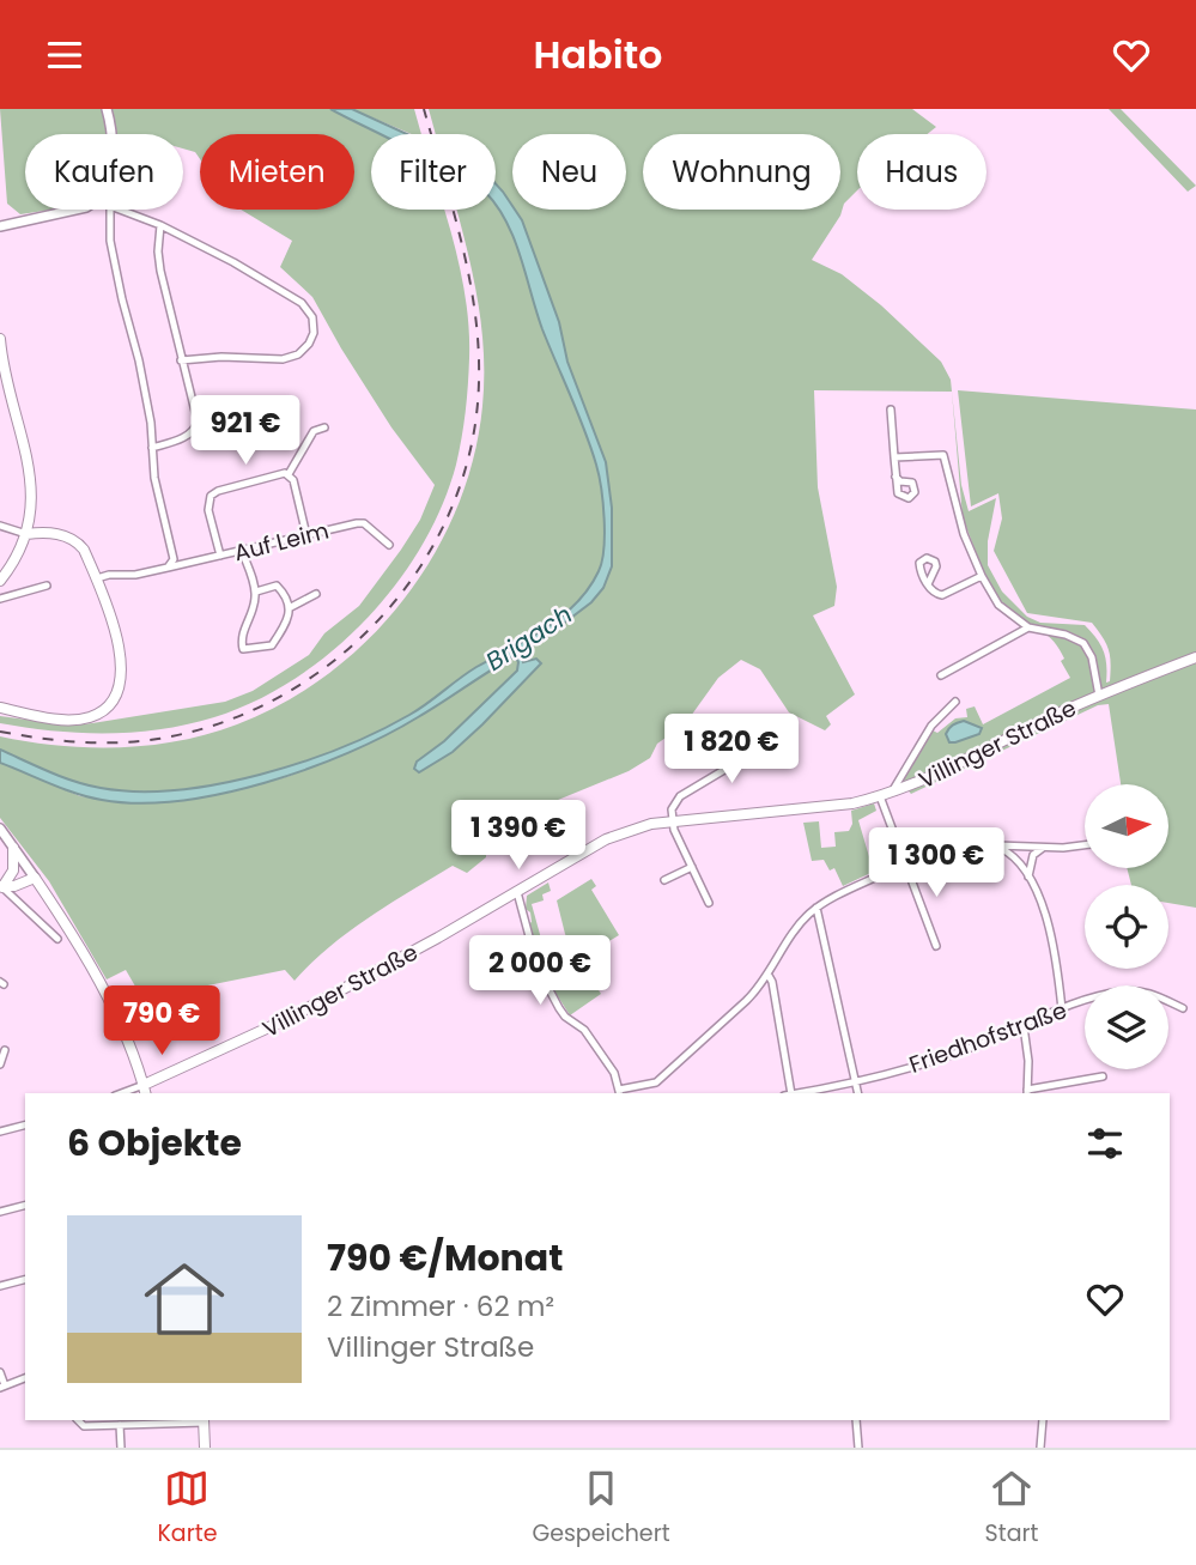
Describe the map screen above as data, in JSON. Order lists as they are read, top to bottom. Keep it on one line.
{"streets":{"main road":["Villinger Straße"],"street":["Auf Leim","Friedhofstraße"]},"water":["Brigach"],"north":"right","page":{"header":"Habito","chip":["Kaufen","Mieten","Filter","Neu","Wohnung","Haus"],"price":["921 €","1 820 €","1 390 €","1 300 €","2 000 €","790 €"],"heading":"6 Objekte","list":[{"name":"790 €/Monat","note":"2 Zimmer · 62 m² · Villinger Straße"}],"tabs":["Karte","Gespeichert","Start"]}}
